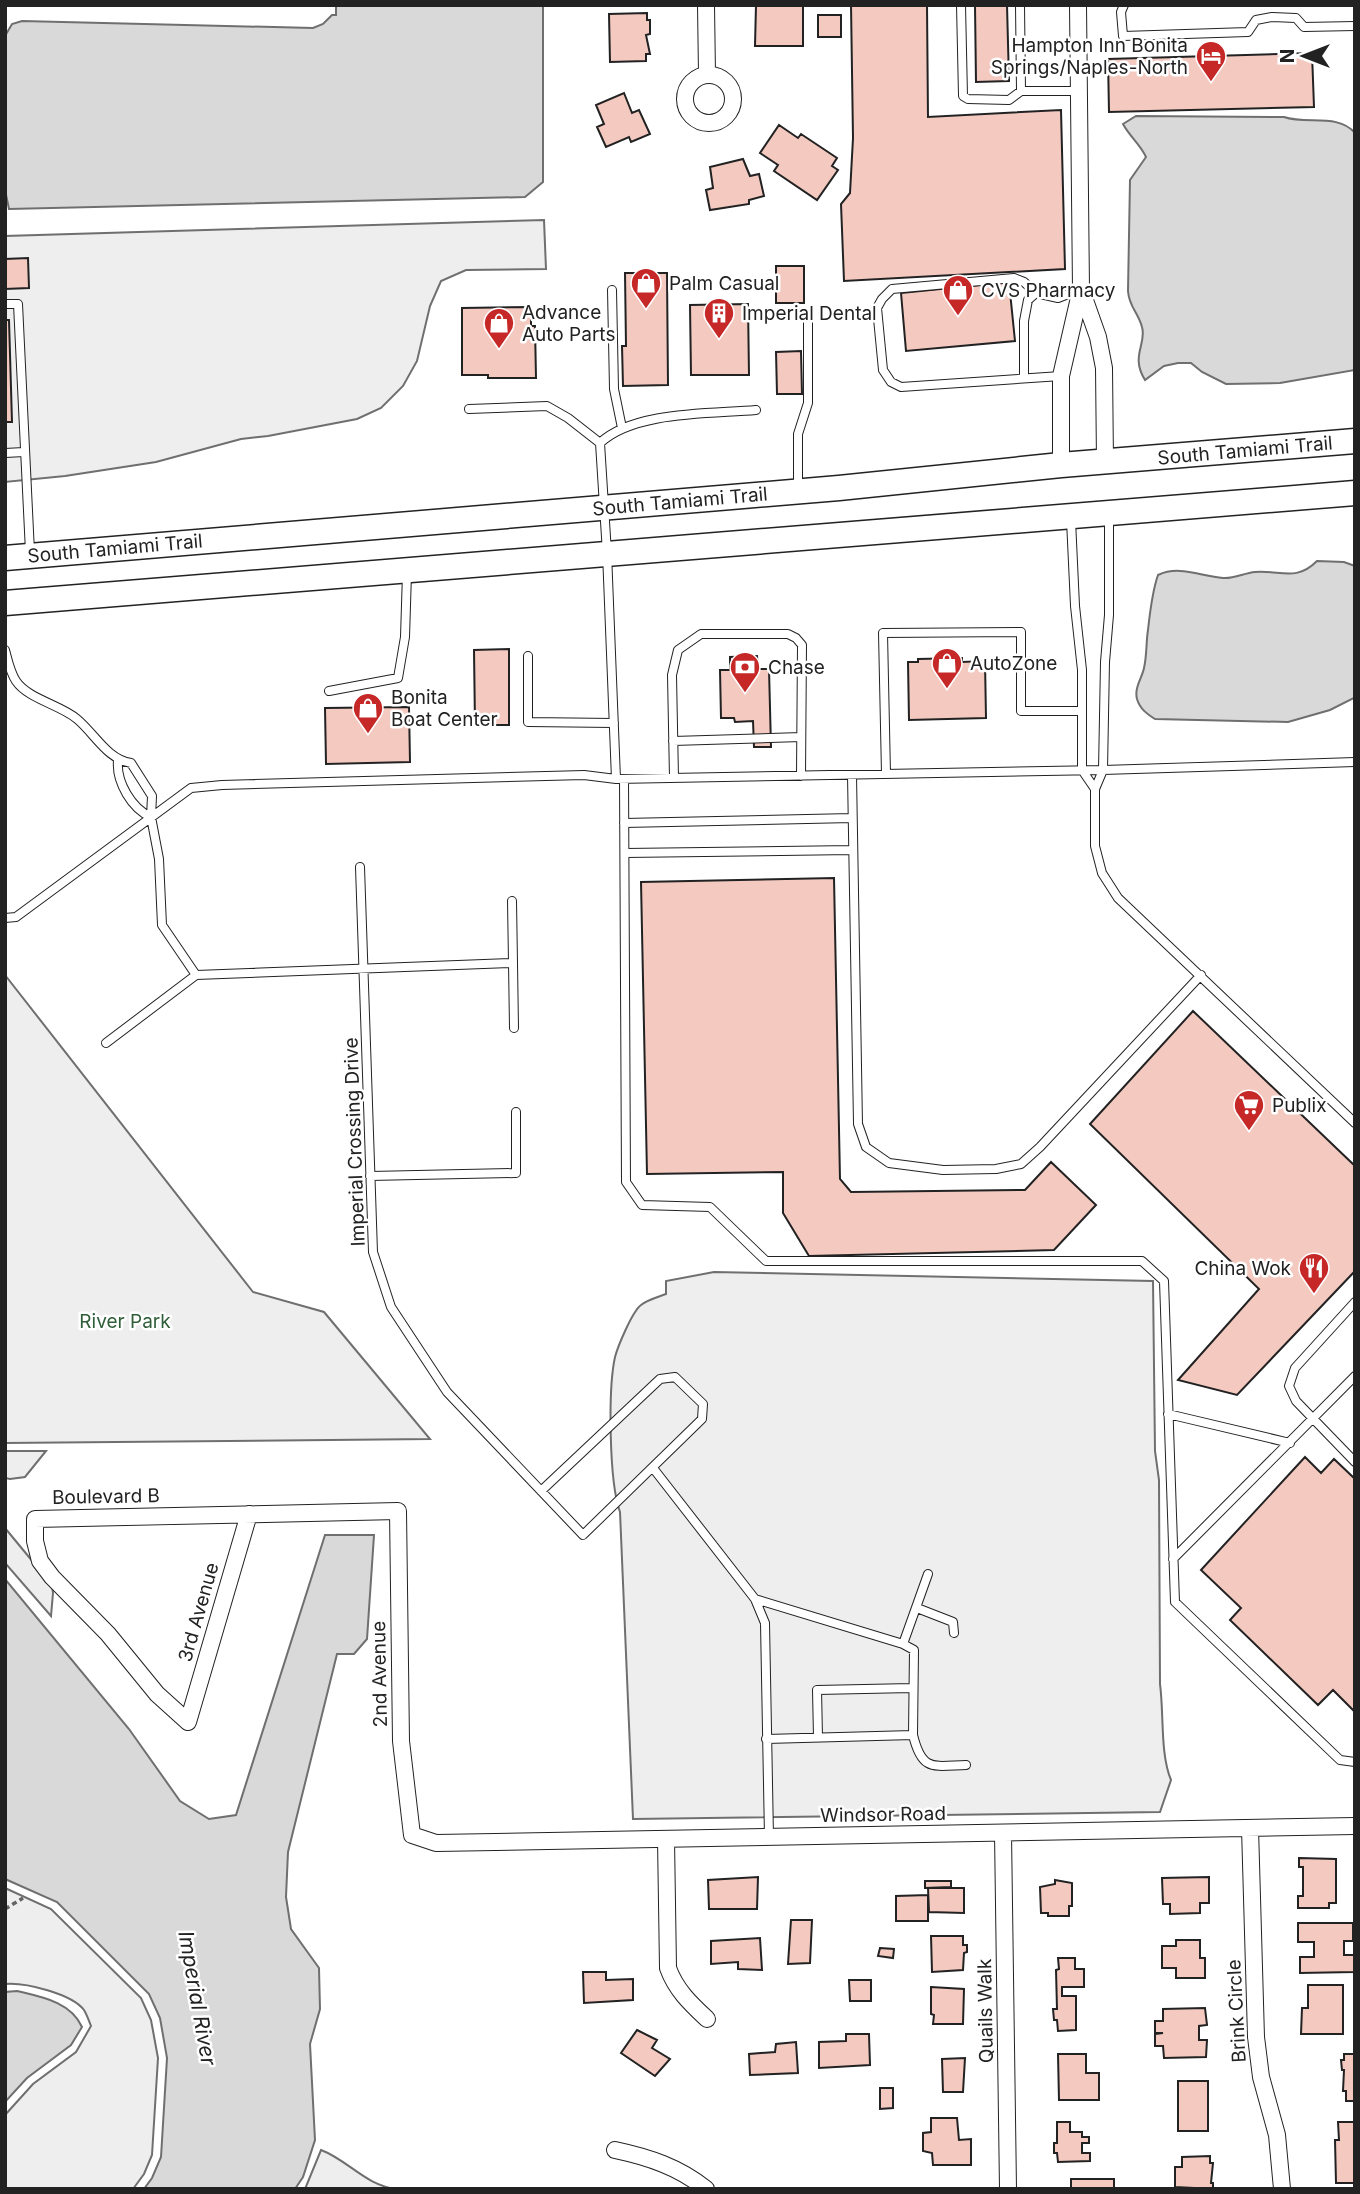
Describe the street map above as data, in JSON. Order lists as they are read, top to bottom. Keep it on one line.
{"streets":{"main road":["South Tamiami Trail"],"street":["Boulevard B","3rd Avenue","2nd Avenue","Windsor Road","Quails Walk","Brink Circle"],"lane":["Imperial Crossing Drive"]},"crossings":[["Boulevard B","3rd Avenue"],["Boulevard B","2nd Avenue"],["2nd Avenue","Windsor Road"],["Windsor Road","Quails Walk"],["Windsor Road","Brink Circle"]],"water":["Imperial River"],"parks":["River Park"],"places":{"hotel":["Hampton Inn Bonita Springs/Naples-North"],"shop":["Palm Casual","CVS Pharmacy","Advance Auto Parts","AutoZone","Bonita Boat Center"],"building":["Imperial Dental"],"bank":["Chase"],"supermarket":["Publix"],"restaurant":["China Wok"]},"north":"left"}
